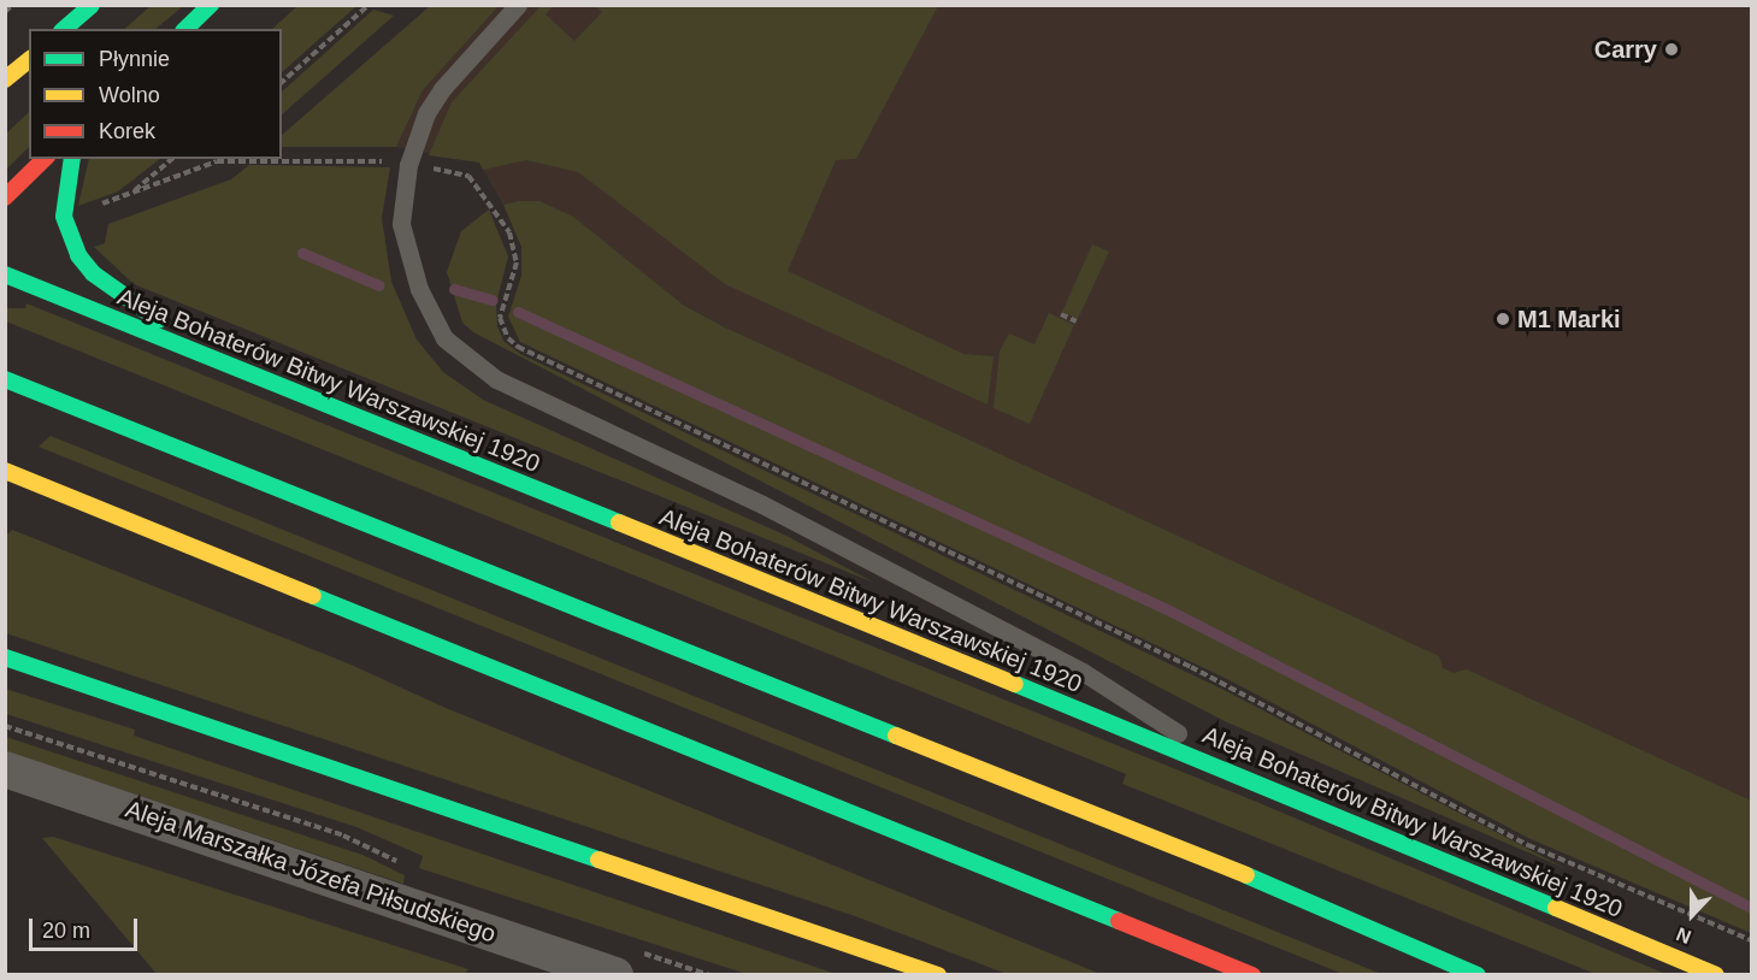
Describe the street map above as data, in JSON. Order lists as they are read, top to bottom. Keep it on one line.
{"streets":{"main road":["Aleja Bohaterów Bitwy Warszawskiej 1920"],"street":["Aleja Marszałka Józefa Piłsudskiego"]},"places":["Carry","M1 Marki"],"legend":["Płynnie","Wolno","Korek"],"scale_bar":"20 m","north":"bottom"}
